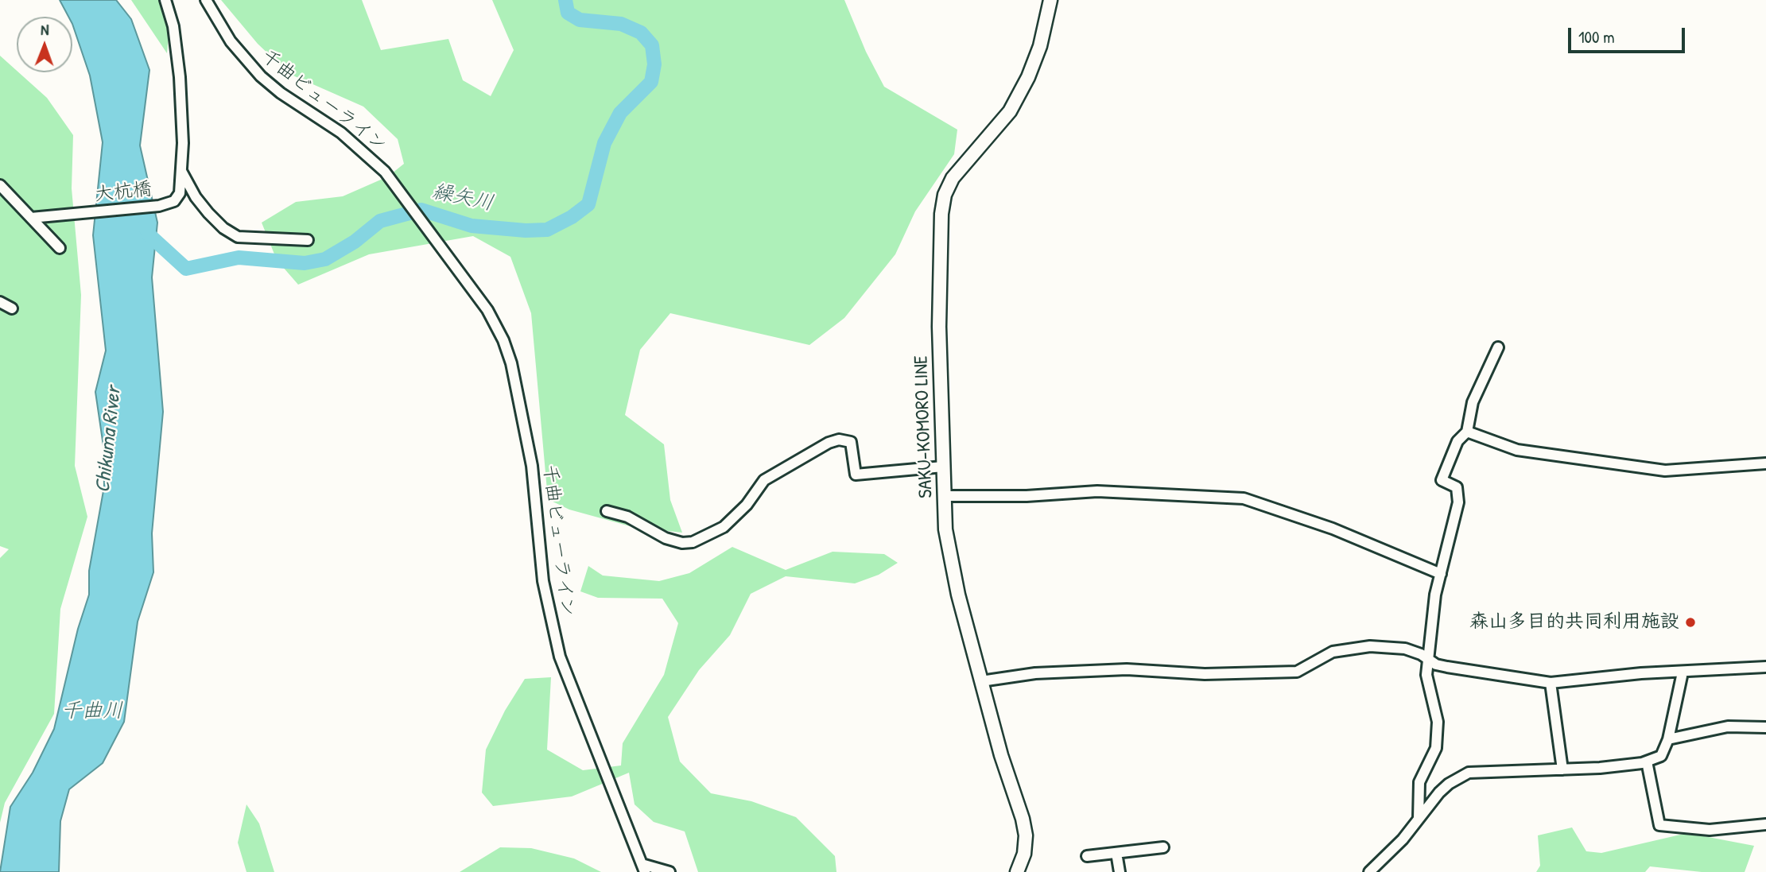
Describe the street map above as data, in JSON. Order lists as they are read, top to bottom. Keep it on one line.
{"streets":{"main road":["SAKU-KOMORO LINE"],"street":["千曲ビューライン","大杭橋"]},"water":["繰矢川","Chikuma River","千曲川"],"places":["森山多目的共同利用施設"],"scale_bar":"100 m","north":"top"}
